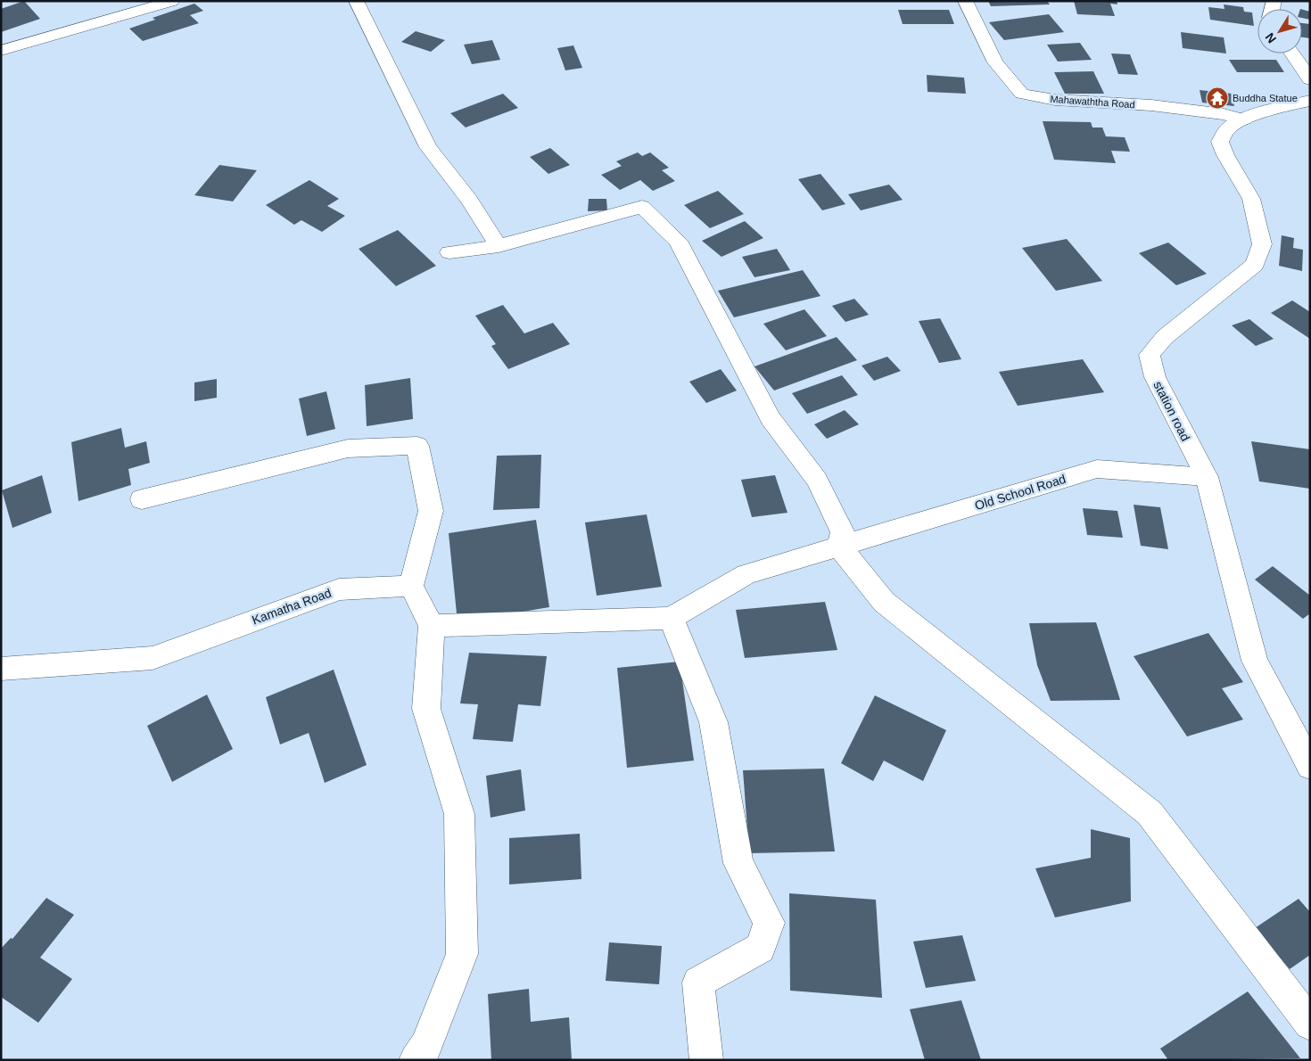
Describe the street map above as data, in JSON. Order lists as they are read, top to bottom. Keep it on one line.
{"streets":{"street":["Mahawaththa Road","station road","Old School Road","Kamatha Road"]},"crossings":[["Mahawaththa Road","station road"],["station road","Old School Road"]],"places":{"temple":["Buddha Statue"]},"north":"bottom left"}
